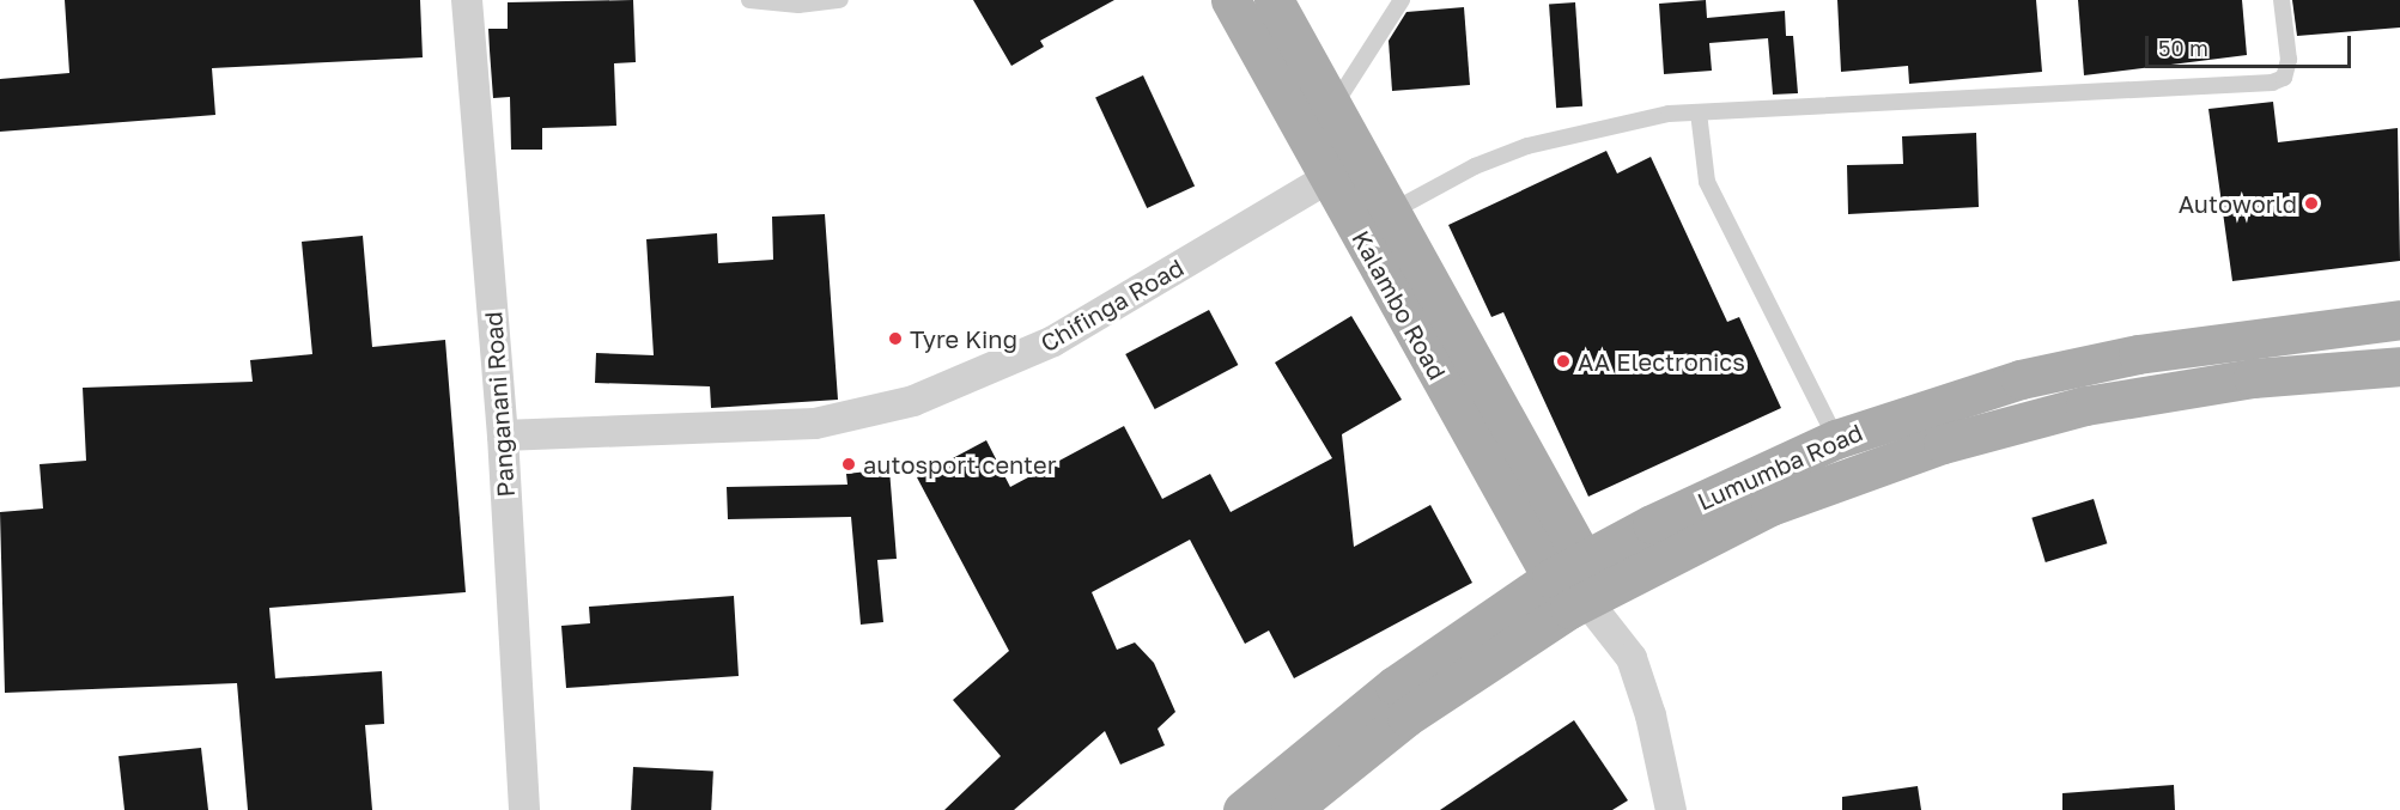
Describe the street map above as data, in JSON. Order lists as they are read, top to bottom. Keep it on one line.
{"streets":{"main road":["Kalambo Road","Lumumba Road"],"street":["Chifinga Road","Panganani Road"]},"crossings":[["Chifinga Road","Kalambo Road"],["Chifinga Road","Panganani Road"],["Kalambo Road","Lumumba Road"]],"places":["Autoworld","Tyre King","AA Electronics","autosport center"],"scale_bar":"50 m"}
